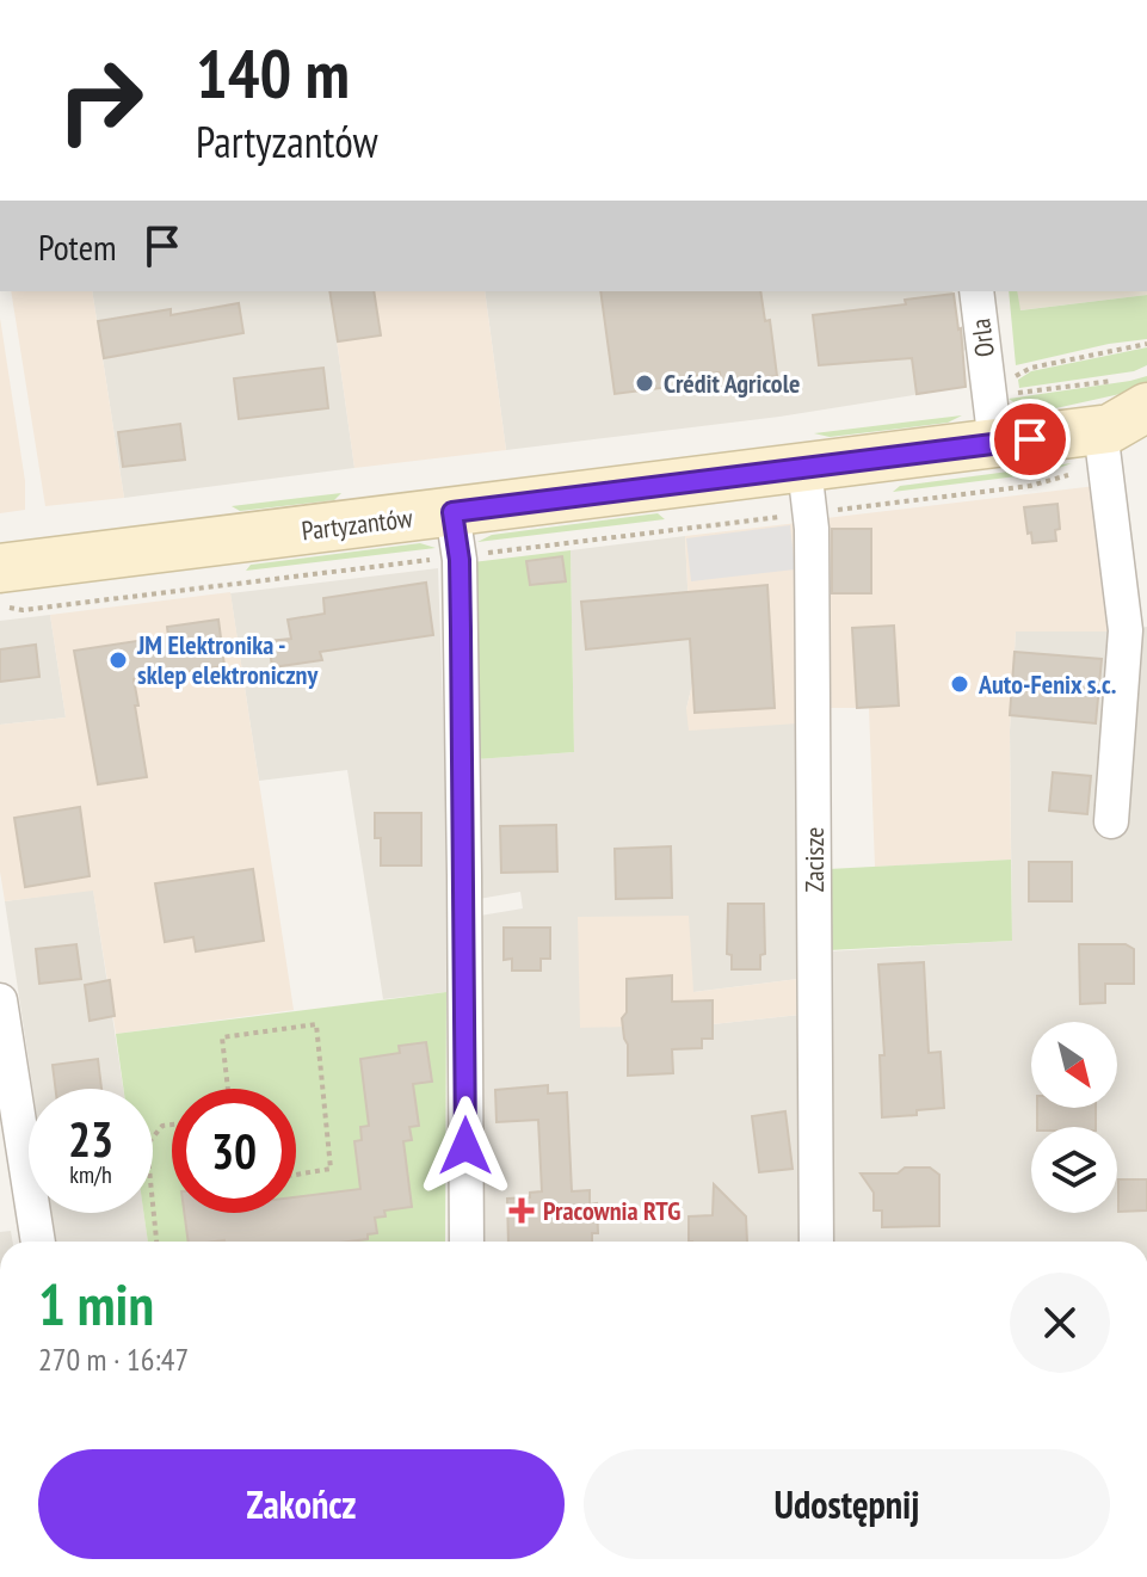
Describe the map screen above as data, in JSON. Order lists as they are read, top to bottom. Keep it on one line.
{"streets":{"main road":["Partyzantów"],"street":["Orla","Zacisze"]},"crossings":[["Orla","Partyzantów"],["Partyzantów","Zacisze"]],"places":{"other":["Crédit Agricole","JM Elektronika - sklep elektroniczny","Auto-Fenix s.c."],"health":["Pracownia RTG"]},"north":"bottom right","page":{"turn":["140 m","Partyzantów"],"then":"Potem","speed":"23 km/h","limit":"30","heading":["1 min","270 m · 16:47"],"buttons":["Zakończ","Udostępnij"]}}
